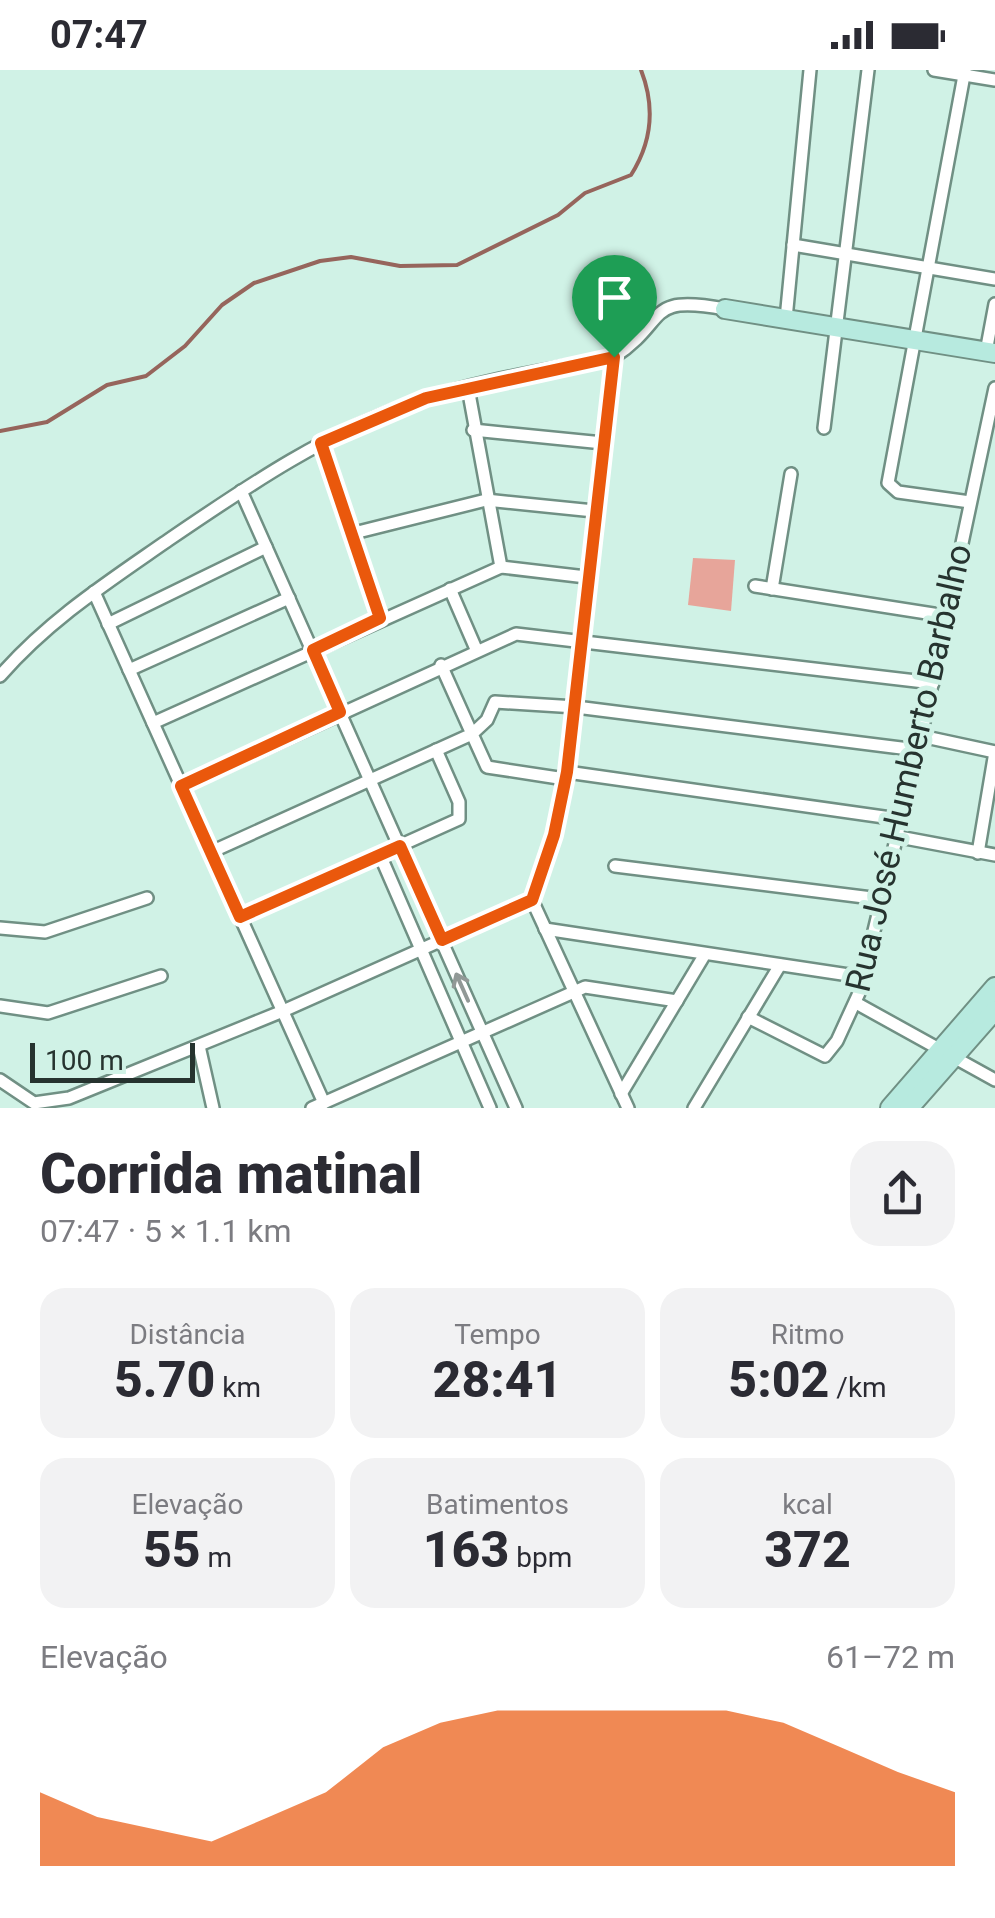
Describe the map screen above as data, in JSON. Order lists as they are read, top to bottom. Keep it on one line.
{"streets":{"street":["Rua José Humberto Barbalho"]},"scale_bar":"100 m","page":{"status":"07:47","scale":"100 m","heading":["Corrida matinal","07:47 · 5 × 1.1 km"],"stats":[["Distância","5.70 km"],["Tempo","28:41"],["Ritmo","5:02 /km"],["Elevação","55 m"],["Batimentos","163 bpm"],["kcal","372"]],"chart":["Elevação","61–72 m"]}}
